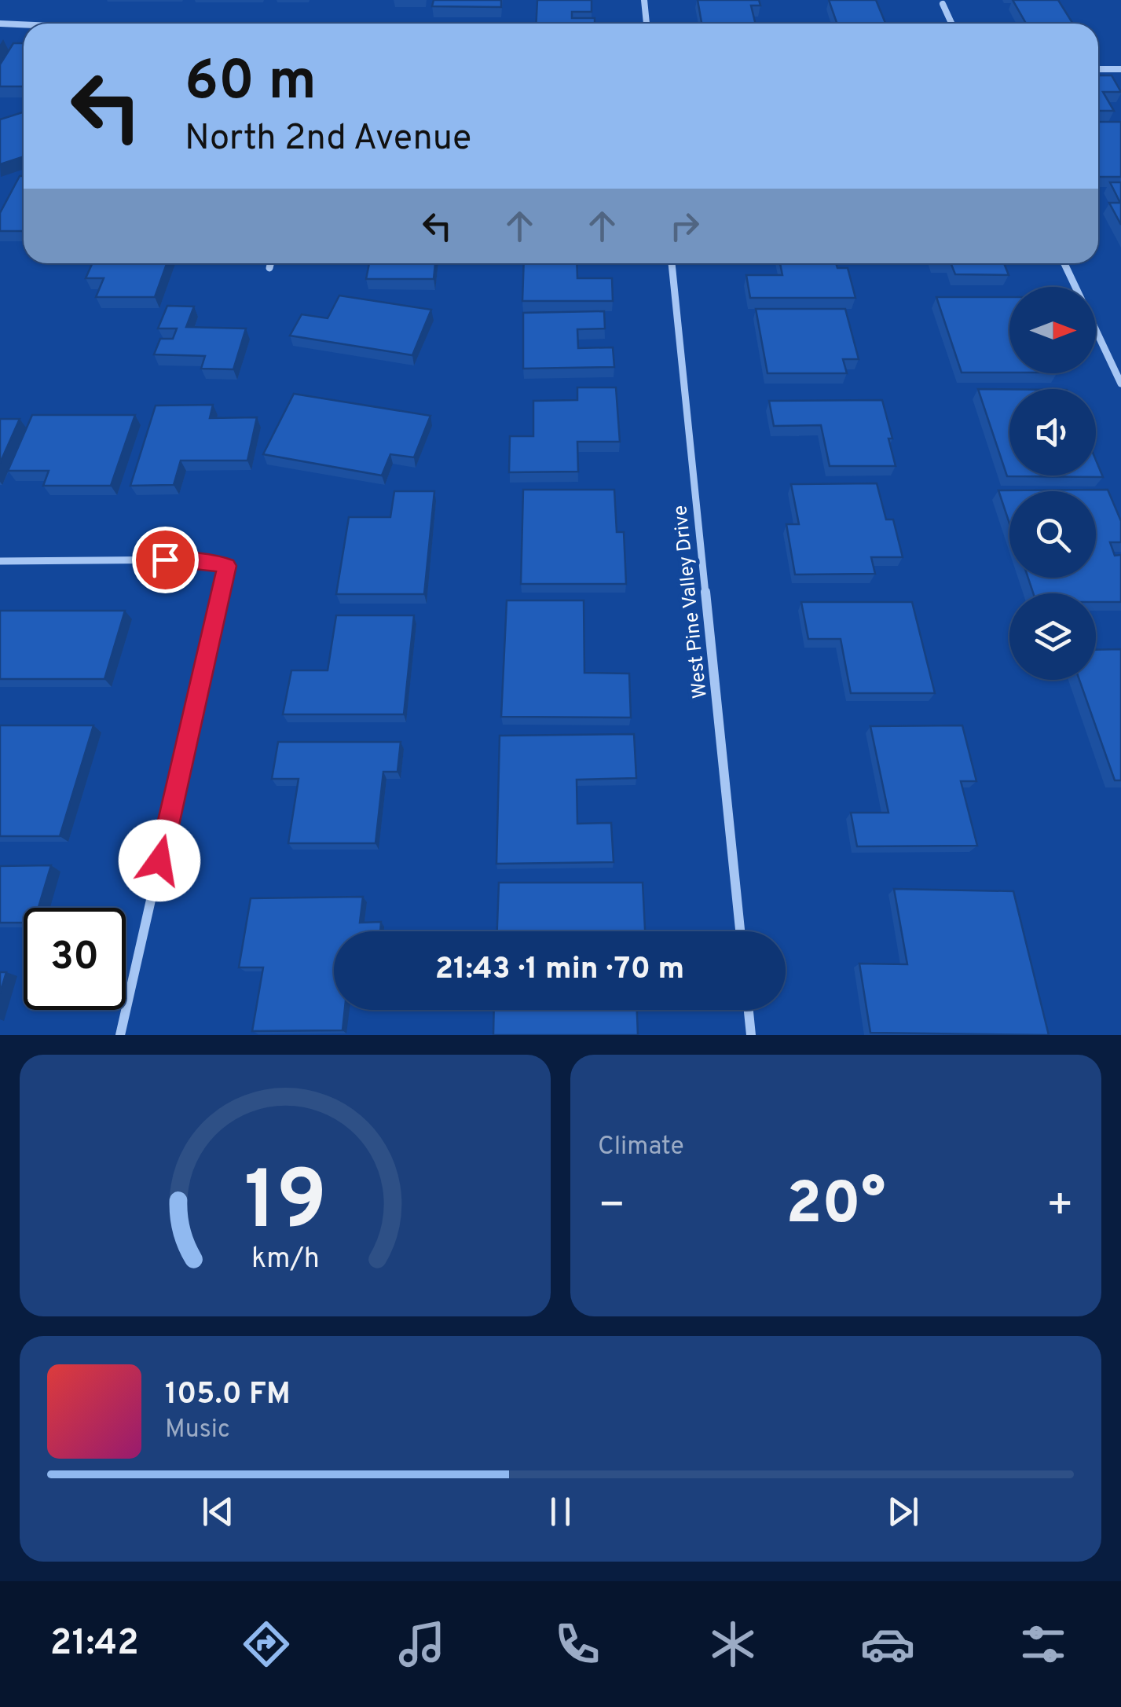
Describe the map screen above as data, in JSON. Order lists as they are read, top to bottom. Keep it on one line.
{"streets":{"street":["West Pine Valley Drive"]},"north":"right","page":{"turn":["60 m","North 2nd Avenue"],"limit":"30","trip":"21:43 · 1 min · 70 m","tile":"Climate","heat":["−","20°","+"],"song":["105.0 FM","Music"],"tabs":"21:42","gauge":["19","km/h"]}}
